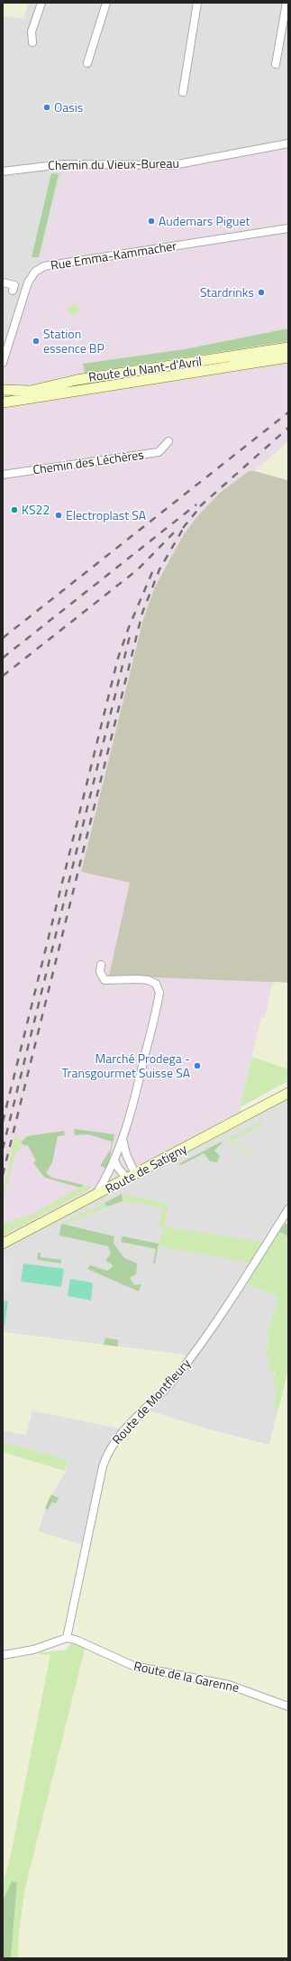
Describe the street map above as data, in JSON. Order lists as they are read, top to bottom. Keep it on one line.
{"streets":{"main road":["Route du Nant-d'Avril","Route de Satigny"],"street":["Chemin du Vieux-Bureau","Rue Emma-Kammacher","Chemin des Léchères","Route de Montfleury","Route de la Garenne"]},"crossings":[["Route de Montfleury","Route de la Garenne"]],"places":["Oasis","Audemars Piguet","Stardrinks","Station essence BP","KS22","Electroplast SA","Marché Prodega - Transgourmet Suisse SA"]}
